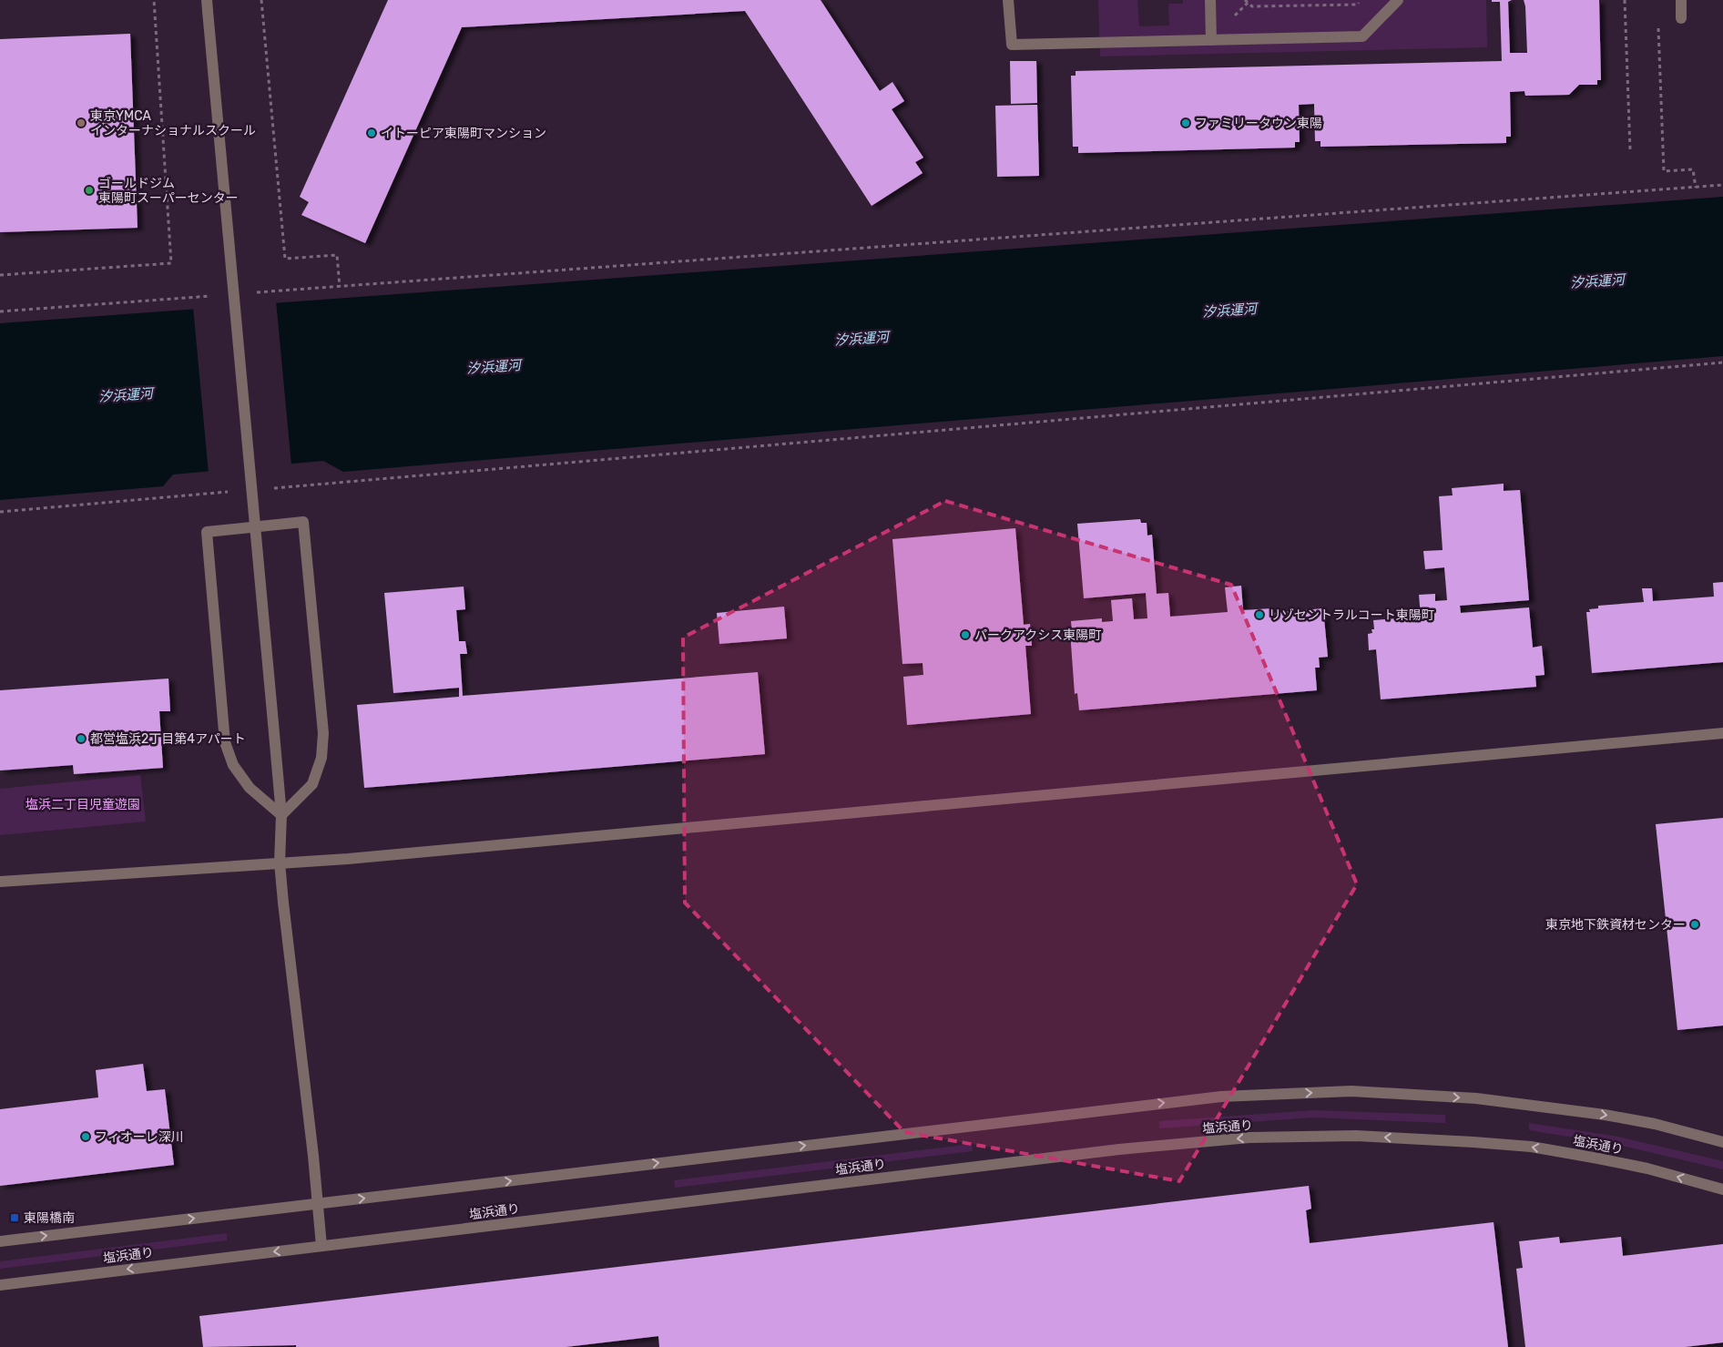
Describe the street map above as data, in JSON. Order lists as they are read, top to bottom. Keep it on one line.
{"streets":{"street":["塩浜通り"]},"water":["汐浜運河"],"parks":["塩浜二丁目児童遊園"],"places":{"other":["東京YMCA インターナショナルスクール","ファミリータウン東陽","イトーピア東陽町マンション","ゴールドジム 東陽町スーパーセンター","リゾセントラルコート東陽町","パークアクシス東陽町","都営塩浜2丁目第4アパート","東京地下鉄資材センター","フィオーレ深川"],"transit":["東陽橋南"]}}
